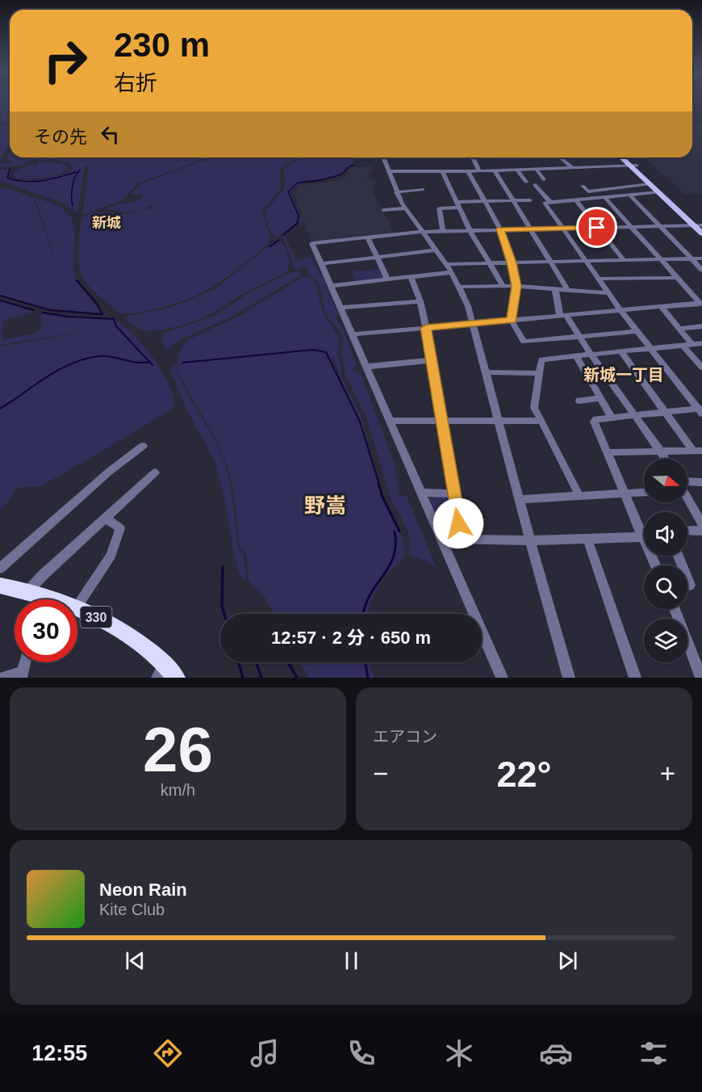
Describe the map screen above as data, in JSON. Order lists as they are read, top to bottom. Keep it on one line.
{"streets":{"highway":["330"]},"districts":["新城","新城一丁目","野嵩"],"north":"right","page":{"turn":["230 m","右折"],"then":"その先","limit":"30","trip":"12:57 · 2 分 · 650 m","tile":[["26","km/h"],"エアコン"],"heat":["−","22°","+"],"song":["Neon Rain","Kite Club"],"tabs":"12:55"}}
